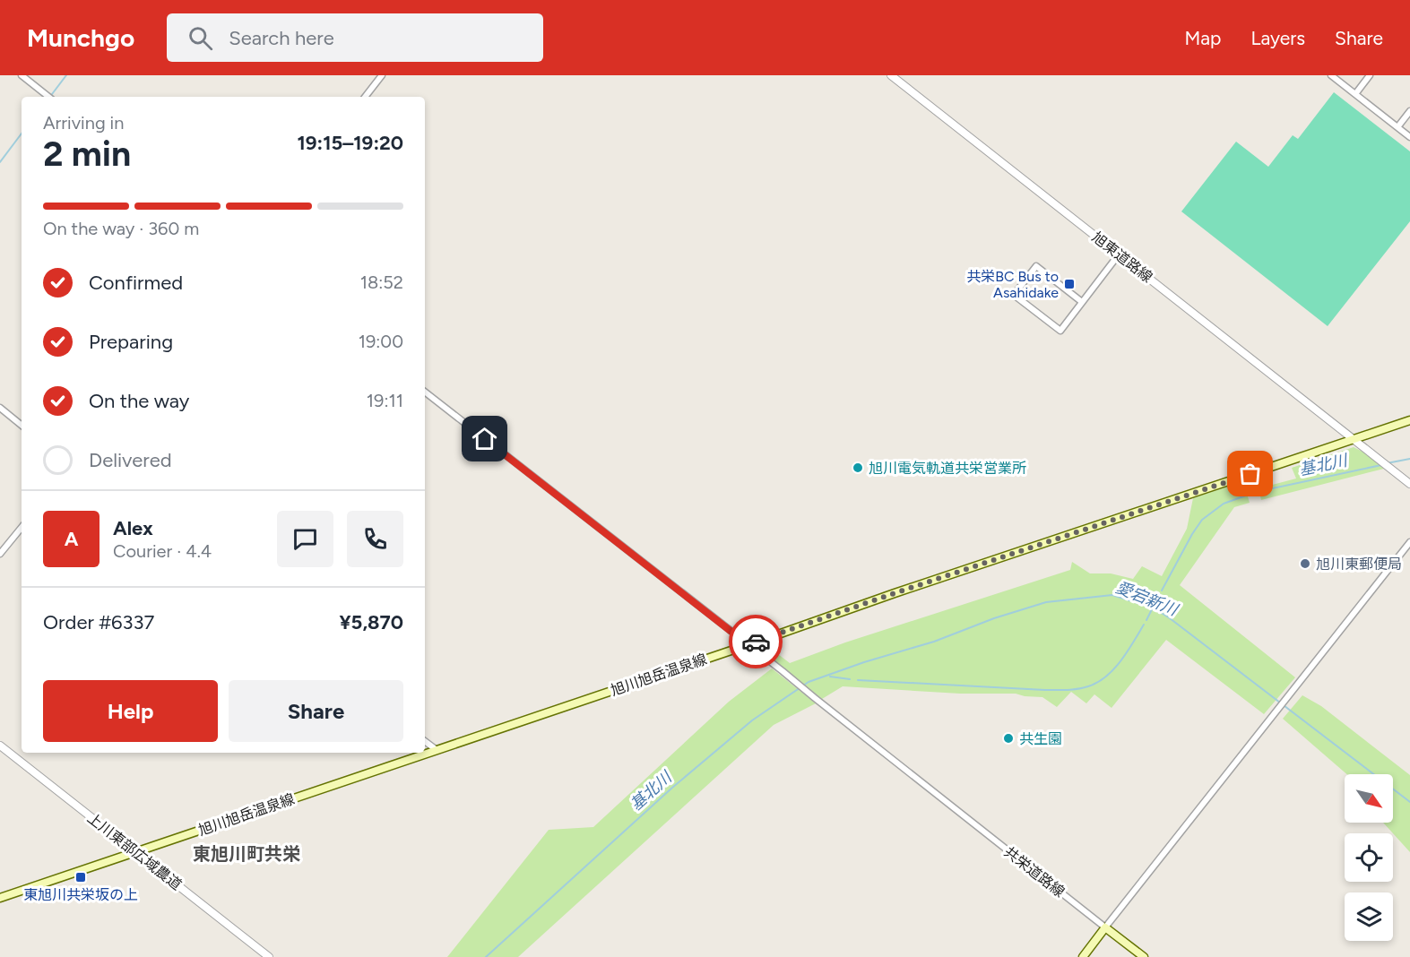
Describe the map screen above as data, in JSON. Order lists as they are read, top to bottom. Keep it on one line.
{"streets":{"main road":["旭川旭岳温泉線"],"street":["旭東道路線","上川東部広域農道","共栄道路線"]},"crossings":[["旭東道路線","旭川旭岳温泉線"],["旭川旭岳温泉線","上川東部広域農道"],["旭川旭岳温泉線","共栄道路線"]],"districts":["東旭川町共栄"],"water":["基北川","愛宕新川"],"places":{"transit":["共栄BC Bus to Asahidake","東旭川共栄坂の上"],"other":["旭川電気軌道共栄営業所","旭川東郵便局","共生園"]},"north":"bottom right","page":{"header":"Munchgo","search":"Search here","nav":["Map","Layers","Share"],"heading":["2 min","Arriving in","19:15–19:20"],"panel":["Alex","Courier · 4.4","Order #6337","¥5,870"],"bar":"On the way · 360 m","list":[["Confirmed","18:52"],["Preparing","19:00"],["On the way","19:11"],"Delivered"],"round":"A","buttons":["Help","Share"]}}
